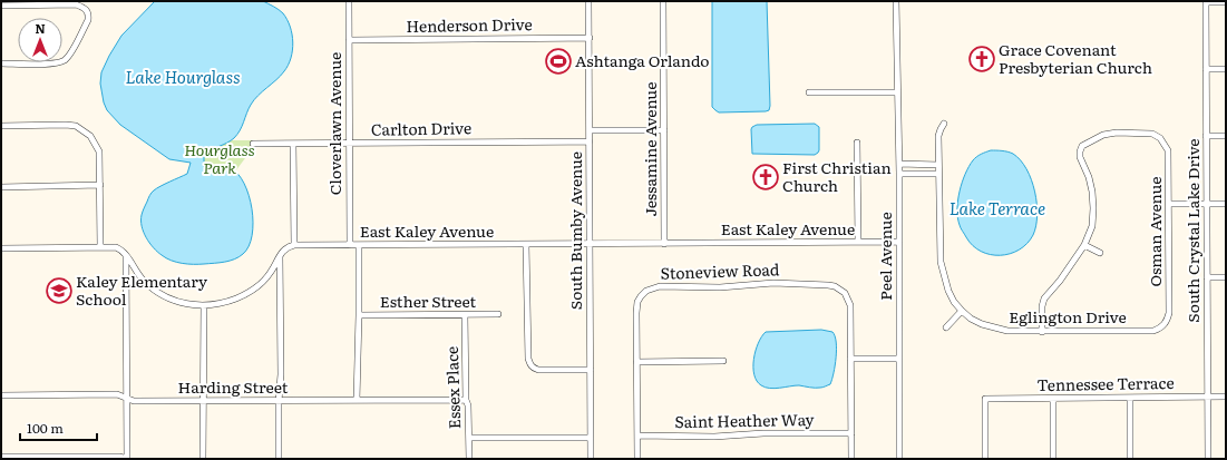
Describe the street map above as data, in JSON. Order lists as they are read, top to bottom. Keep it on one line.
{"streets":{"street":["Henderson Drive","Cloverlawn Avenue","Carlton Drive","Jessamine Avenue","East Kaley Avenue","South Bumby Avenue","South Crystal Lake Drive","Osman Avenue","Peel Avenue","Stoneview Road","Esther Street","Eglington Drive","Tennessee Terrace","Harding Street","Essex Place","Saint Heather Way"]},"crossings":[["Henderson Drive","Cloverlawn Avenue"],["Henderson Drive","South Bumby Avenue"],["Cloverlawn Avenue","Carlton Drive"],["Cloverlawn Avenue","East Kaley Avenue"],["Carlton Drive","South Bumby Avenue"],["Jessamine Avenue","East Kaley Avenue"],["East Kaley Avenue","South Bumby Avenue"],["East Kaley Avenue","Peel Avenue"],["South Crystal Lake Drive","Tennessee Terrace"],["Osman Avenue","Eglington Drive"],["Stoneview Road","Saint Heather Way"],["Esther Street","Essex Place"],["Harding Street","Essex Place"]],"water":["Lake Hourglass","Lake Terrace"],"parks":["Hourglass Park"],"places":{"church":["Grace Covenant Presbyterian Church","First Christian Church"],"sports":["Ashtanga Orlando"],"school or university":["Kaley Elementary School"]},"scale_bar":"100 m","north":"top"}
